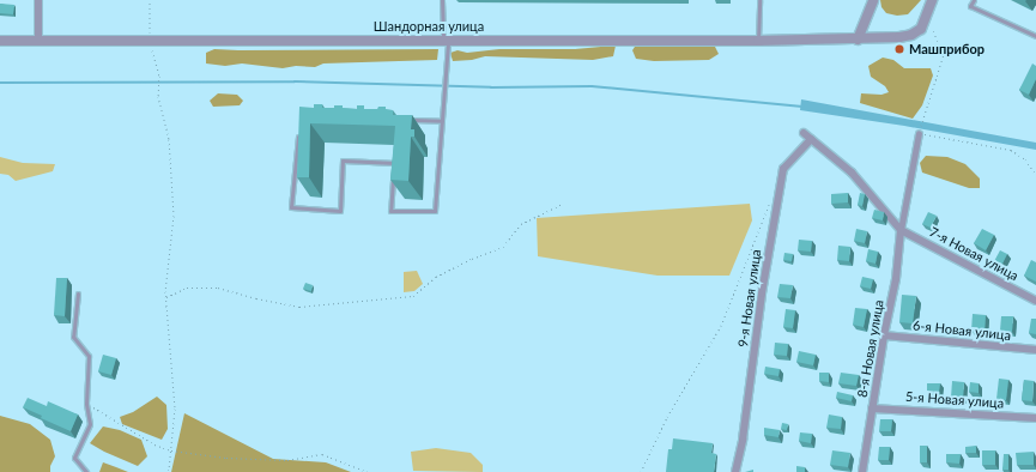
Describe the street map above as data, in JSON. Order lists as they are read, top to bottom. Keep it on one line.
{"streets":{"street":["Шандорная улица","7-я Новая улица","9-я Новая улица","6-я Новая улица","8-я Новая улица","5-я Новая улица"]},"crossings":[["7-я Новая улица","8-я Новая улица"],["6-я Новая улица","8-я Новая улица"],["8-я Новая улица","5-я Новая улица"]],"places":["Машприбор"]}
